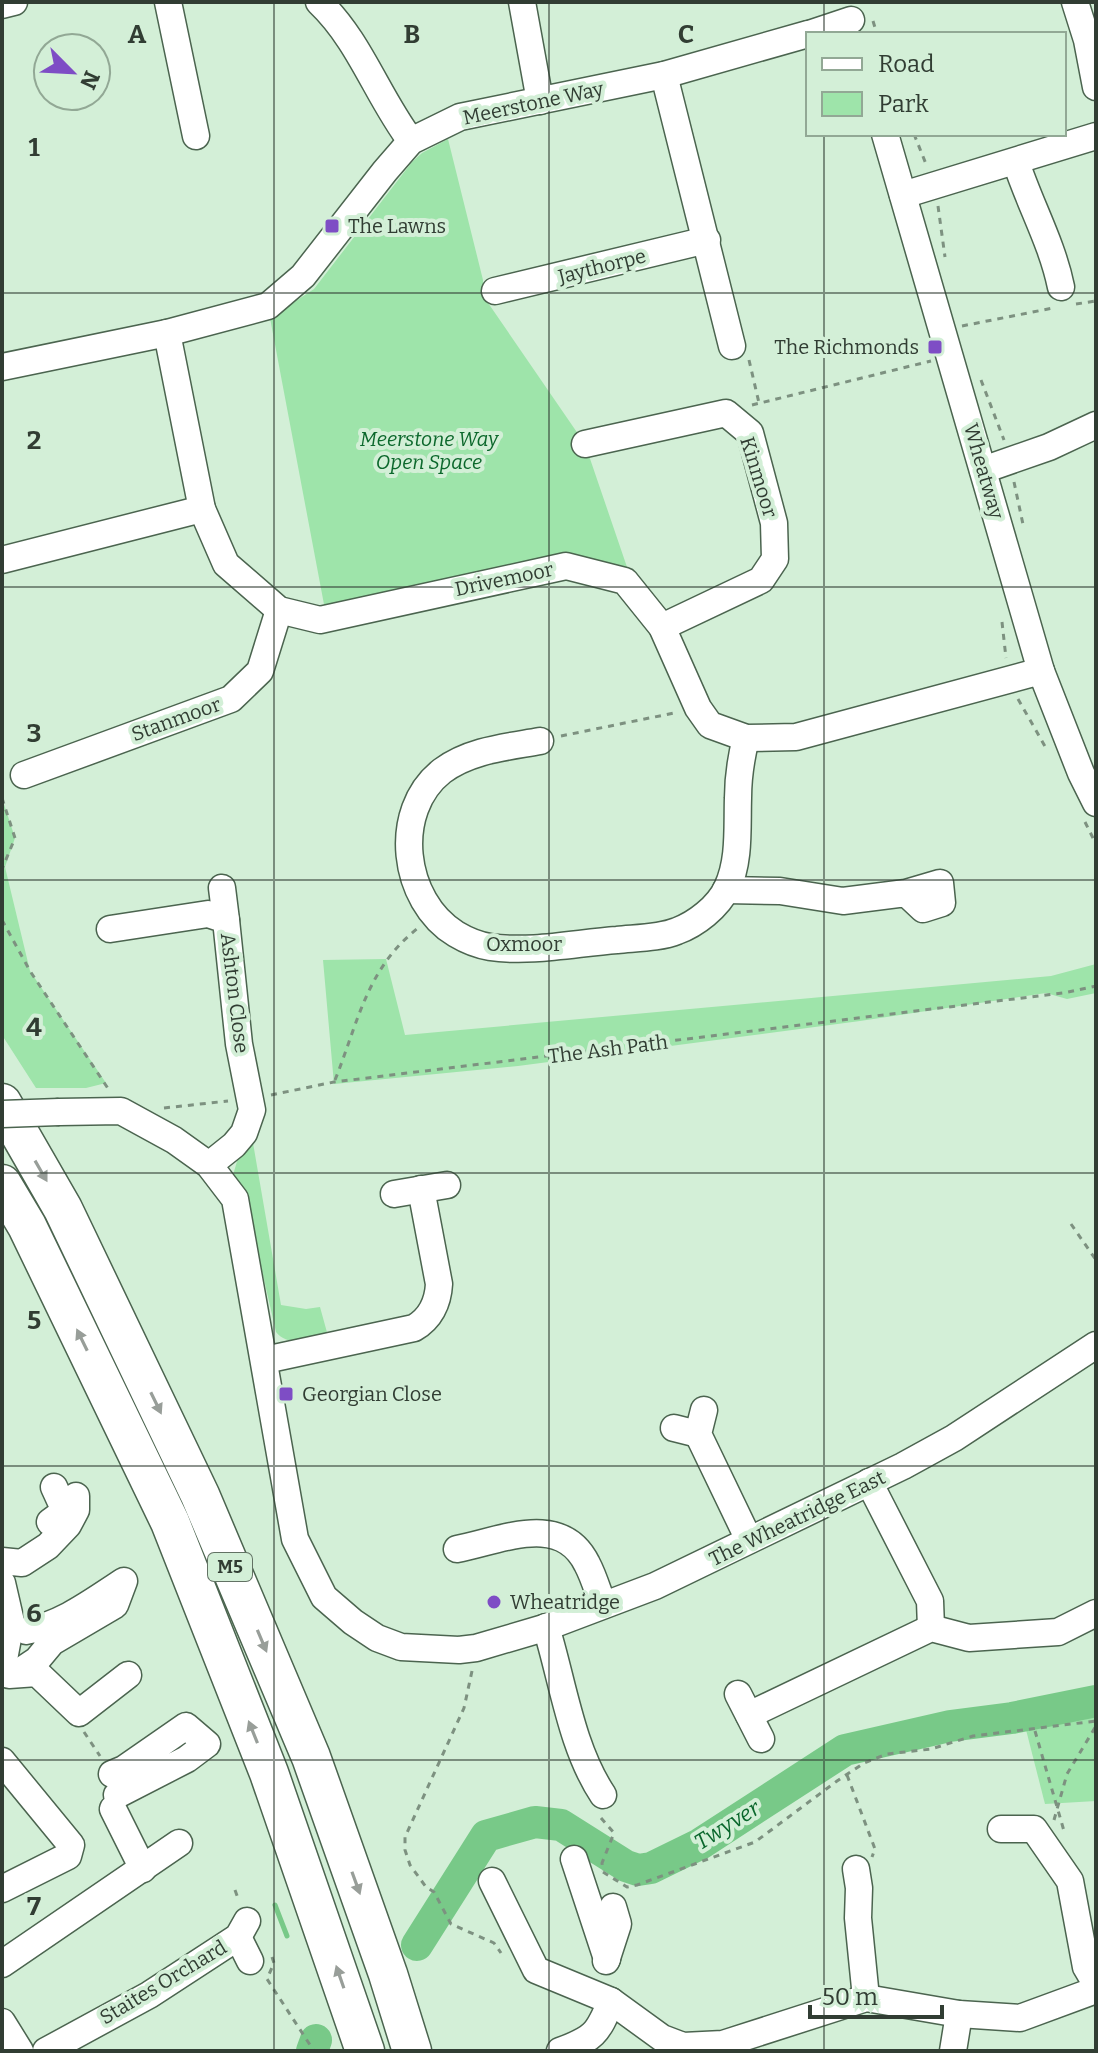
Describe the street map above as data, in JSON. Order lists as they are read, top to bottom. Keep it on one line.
{"streets":{"highway":["M5"],"street":["Meerstone Way","Jaythorpe","Wheatway","Kinmoor","Drivemoor","Stanmoor","Oxmoor","Ashton Close","The Wheatridge East","Staites Orchard"],"path":["The Ash Path"]},"crossings":[["Meerstone Way","Drivemoor"],["Wheatway","Drivemoor"],["Kinmoor","Drivemoor"],["Drivemoor","Stanmoor"],["Drivemoor","Oxmoor"],["Ashton Close","The Ash Path"]],"water":["Twyver"],"parks":["Meerstone Way Open Space"],"places":{"transit":["The Lawns","The Richmonds","Georgian Close"],"other":["Wheatridge"]},"legend":["Road","Park"],"scale_bar":"50 m","north":"bottom right","grid":{"columns":["A","B","C"],"rows":["1","2","3","4","5","6","7"]}}
